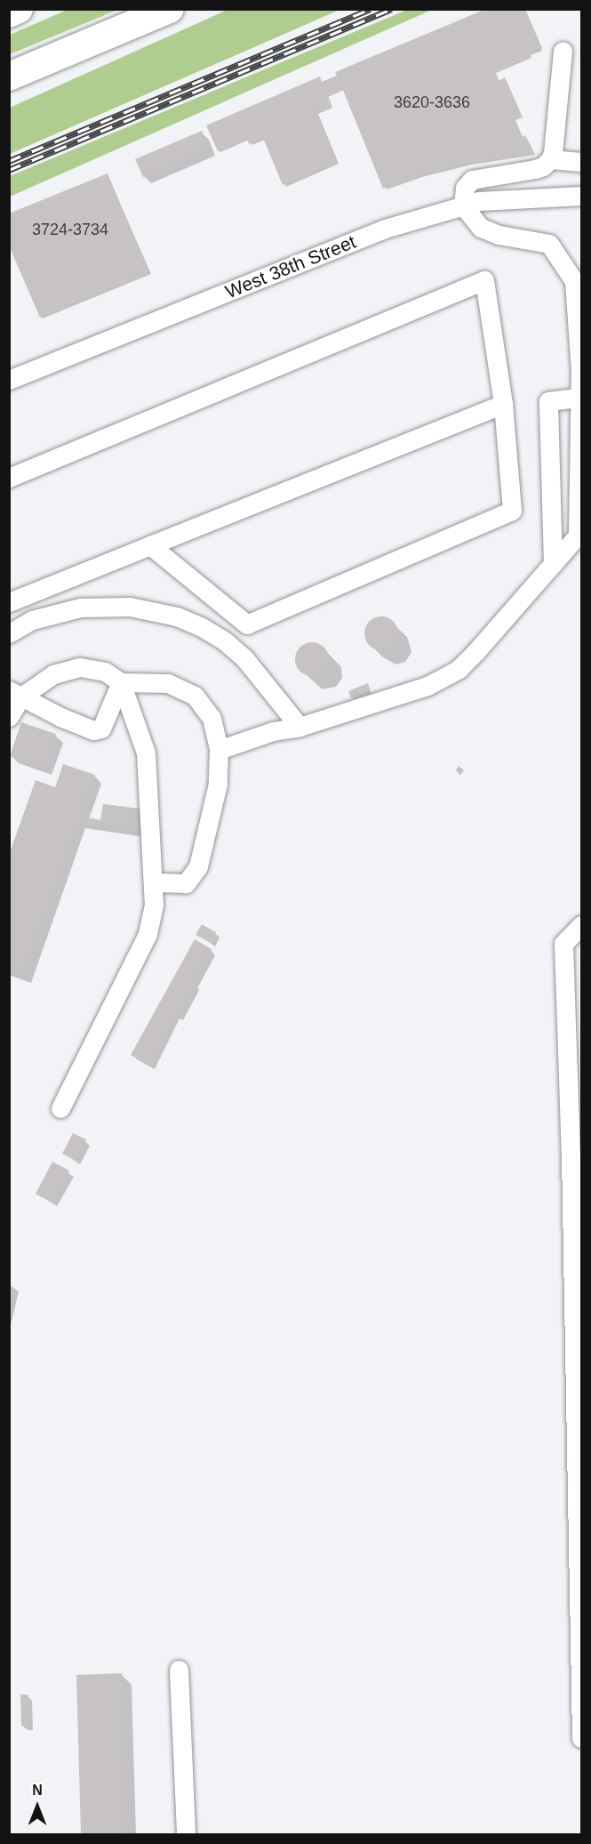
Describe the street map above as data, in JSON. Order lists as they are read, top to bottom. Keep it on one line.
{"streets":{"street":["West 38th Street"]},"house_numbers":["3620-3636","3724-3734"],"north":"top"}
